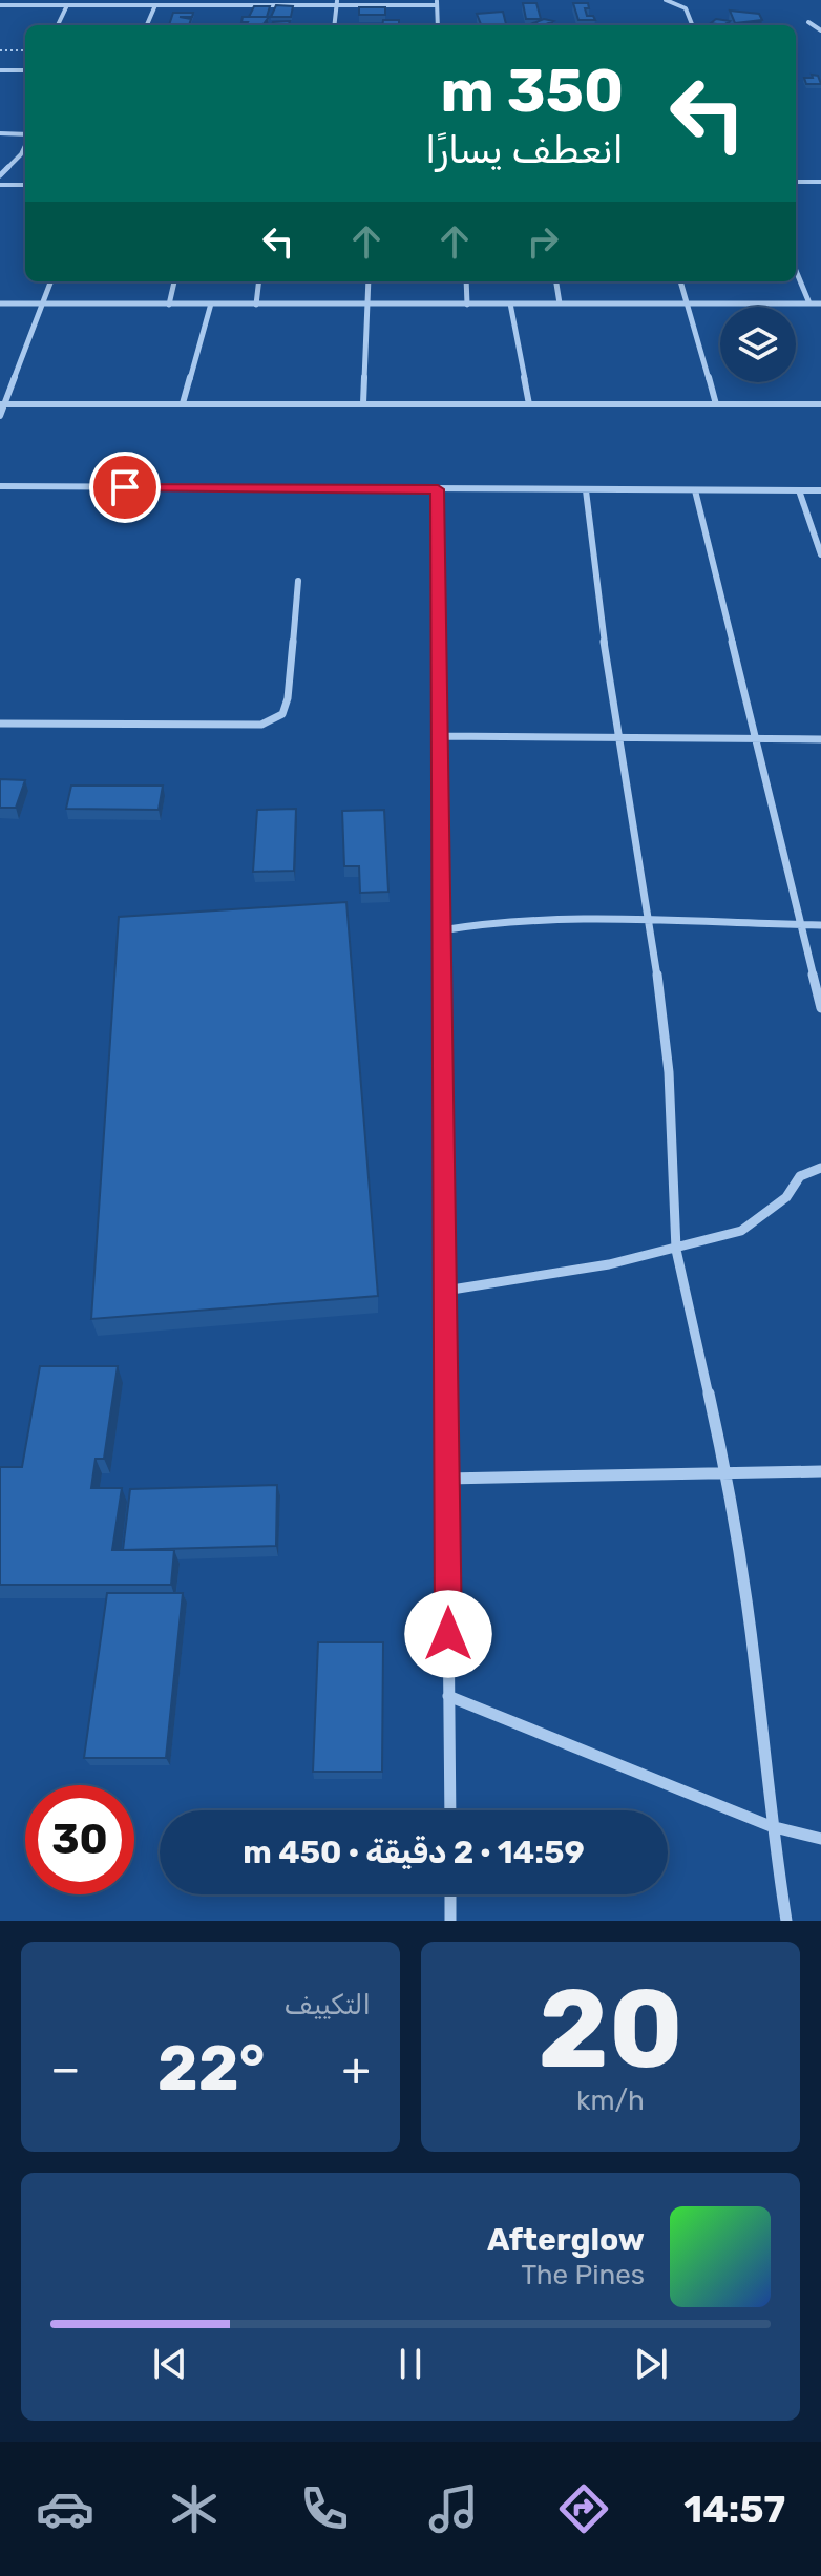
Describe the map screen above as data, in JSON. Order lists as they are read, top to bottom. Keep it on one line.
{"page":{"turn":["350 m","انعطف يسارًا"],"limit":"30","trip":"14:59 · 2 دقيقة · 450 m","tile":[["20","km/h"],"التكييف"],"heat":["−","22°","+"],"song":["Afterglow","The Pines"],"tabs":"14:57"}}
